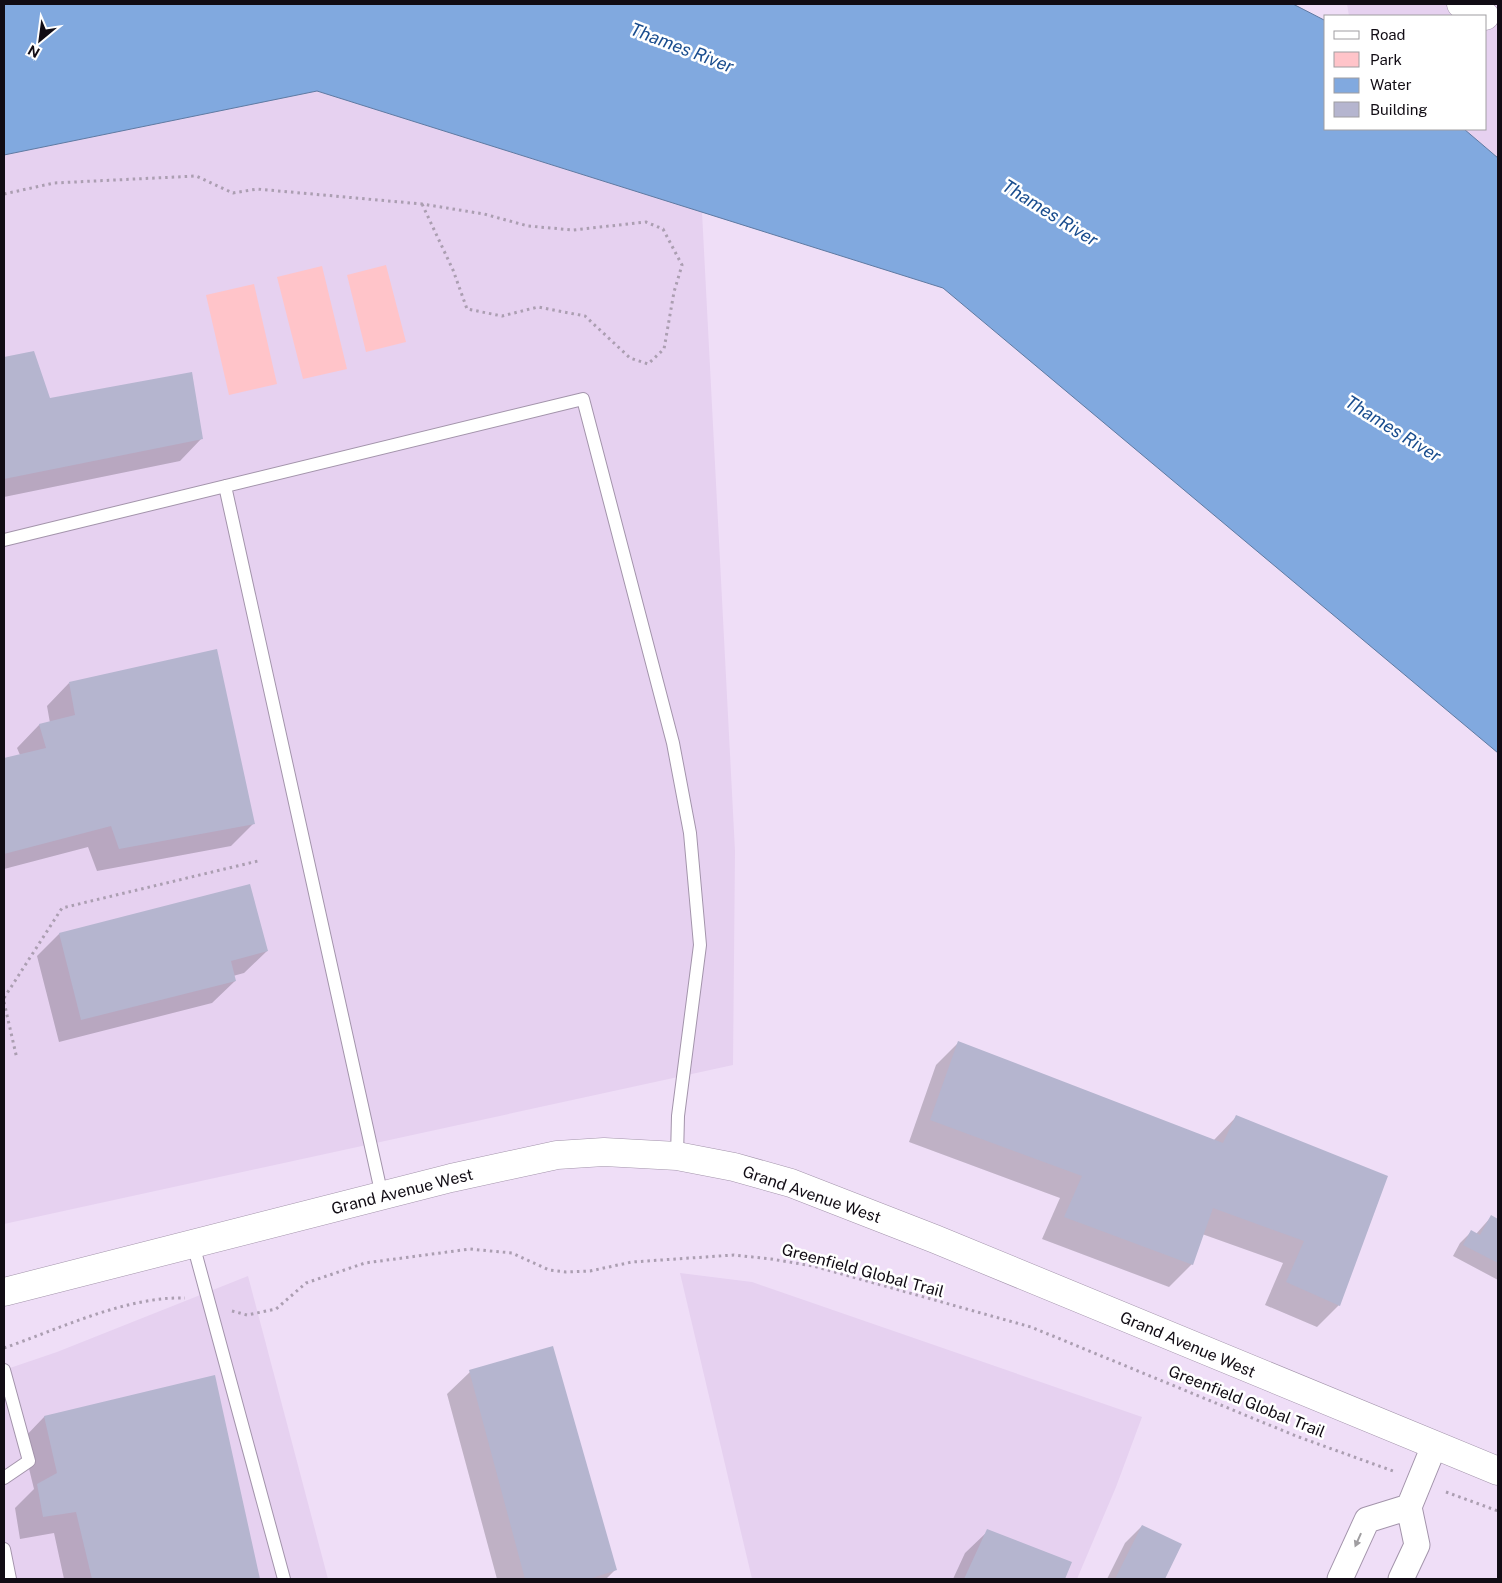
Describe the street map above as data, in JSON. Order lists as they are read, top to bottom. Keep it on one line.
{"streets":{"main road":["Grand Avenue West"],"path":["Greenfield Global Trail"]},"water":["Thames River"],"legend":["Road","Park","Water","Building"],"north":"bottom left"}
